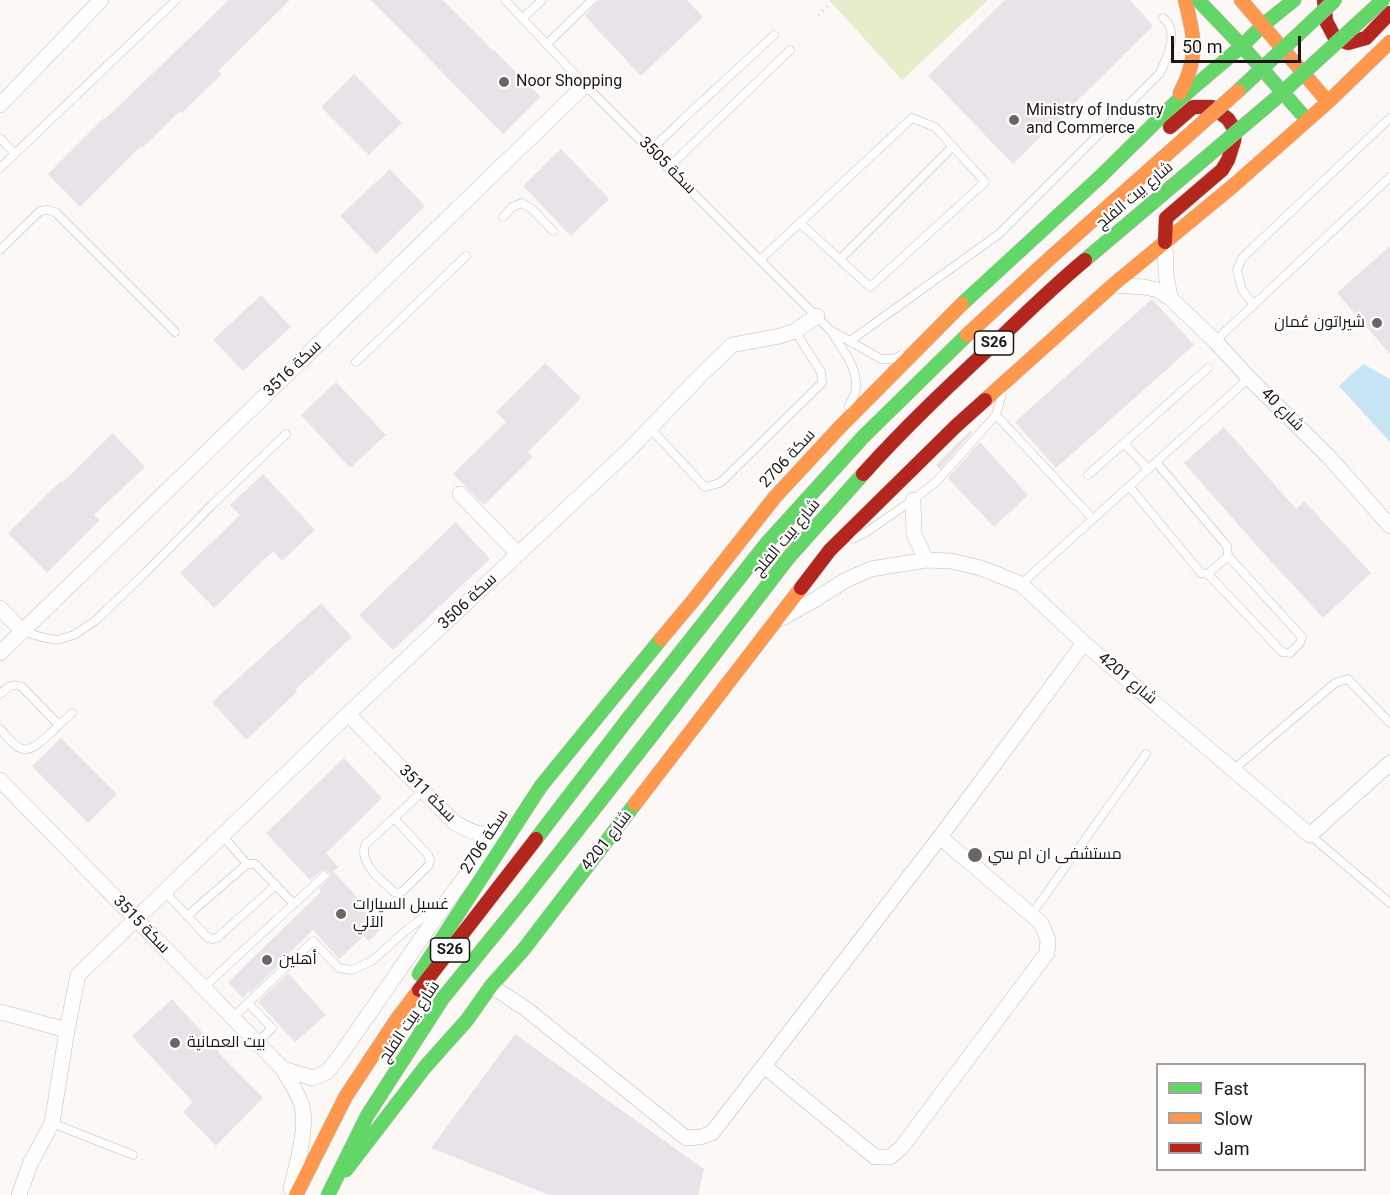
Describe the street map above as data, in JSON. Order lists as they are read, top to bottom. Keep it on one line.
{"streets":{"main road":["شارع بيت الفلج","S26","سكة 2706","شارع 4201"],"street":["سكة 3516","40 شارع","سكة 3506","سكة 3511","سكة 3515"],"lane":["سكة 3505"]},"crossings":[["سكة 3505","سكة 3516"],["سكة 3505","سكة 2706"],["سكة 3505","سكة 3506"],["شارع بيت الفلج","سكة 2706"],["شارع بيت الفلج","شارع 4201"],["سكة 3506","سكة 3511"],["سكة 3506","سكة 3515"],["سكة 3511","سكة 3515"]],"places":["Noor Shopping","Ministry of Industry and Commerce","شيراتون عُمان","مستشفى ان ام سي","غسيل السيارات الآلي","أهلين","بيت العمانية"],"legend":["Fast","Slow","Jam"],"scale_bar":"50 m"}
